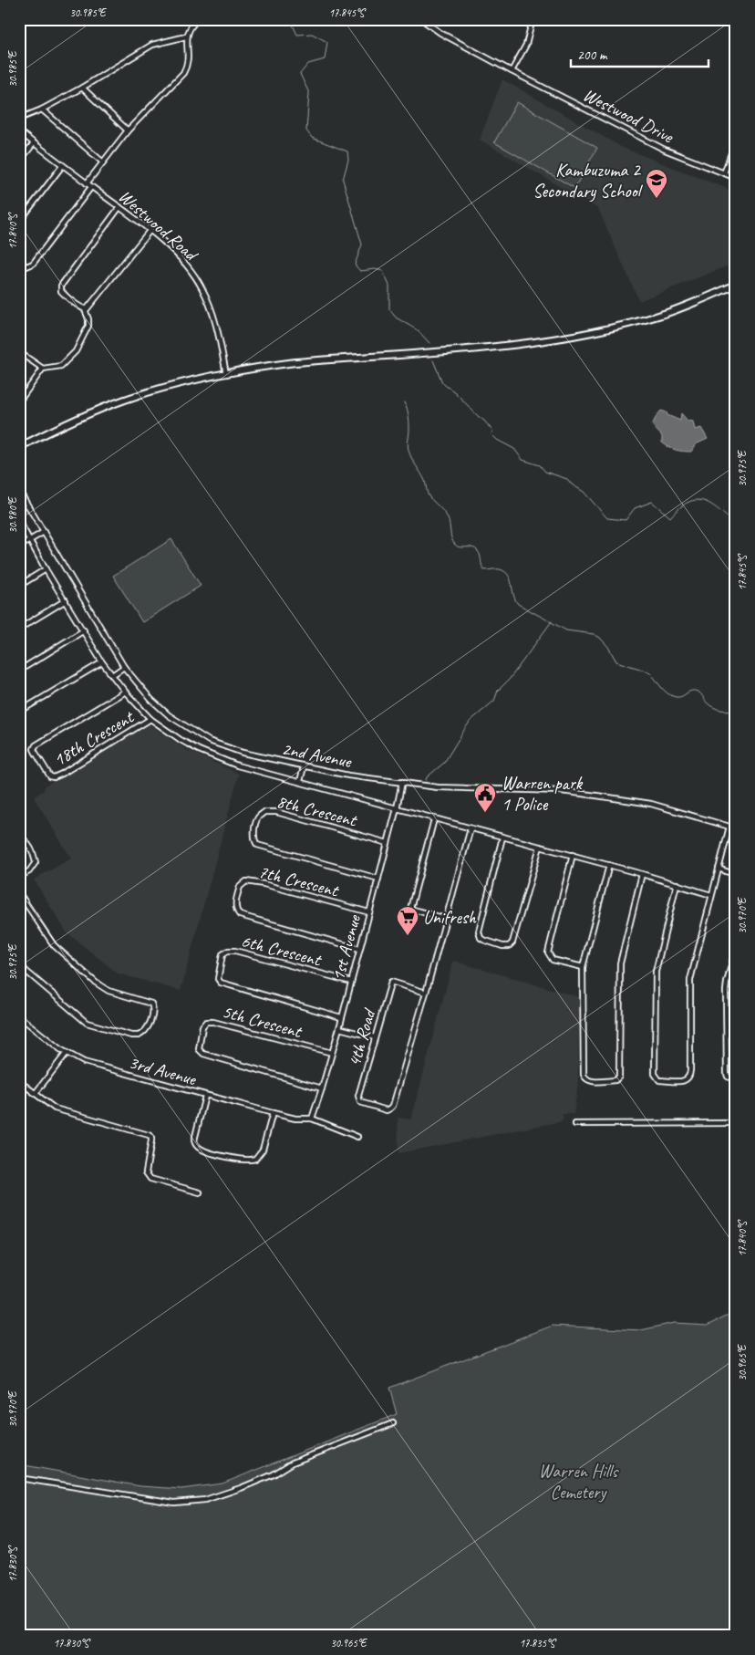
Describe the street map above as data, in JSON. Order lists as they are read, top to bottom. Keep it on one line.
{"streets":{"street":["Westwood Drive","Westwood Road","18th Crescent","2nd Avenue","8th Crescent","7th Crescent","1st Avenue","6th Crescent","5th Crescent","4th Road","3rd Avenue"]},"crossings":[["2nd Avenue","1st Avenue"],["8th Crescent","1st Avenue"],["7th Crescent","1st Avenue"],["1st Avenue","6th Crescent"],["1st Avenue","5th Crescent"],["1st Avenue","3rd Avenue"]],"parks":["Warren Hills Cemetery"],"places":{"school or university":["Kambuzuma 2 Secondary School"],"public building":["Warren park 1 Police"],"supermarket":["Unifresh"]},"scale_bar":"200 m","coordinates":["30.985°E","17.845°S","17.840°S","30.975°E","30.980°E","30.970°E","30.965°E","17.830°S","17.835°S"]}
